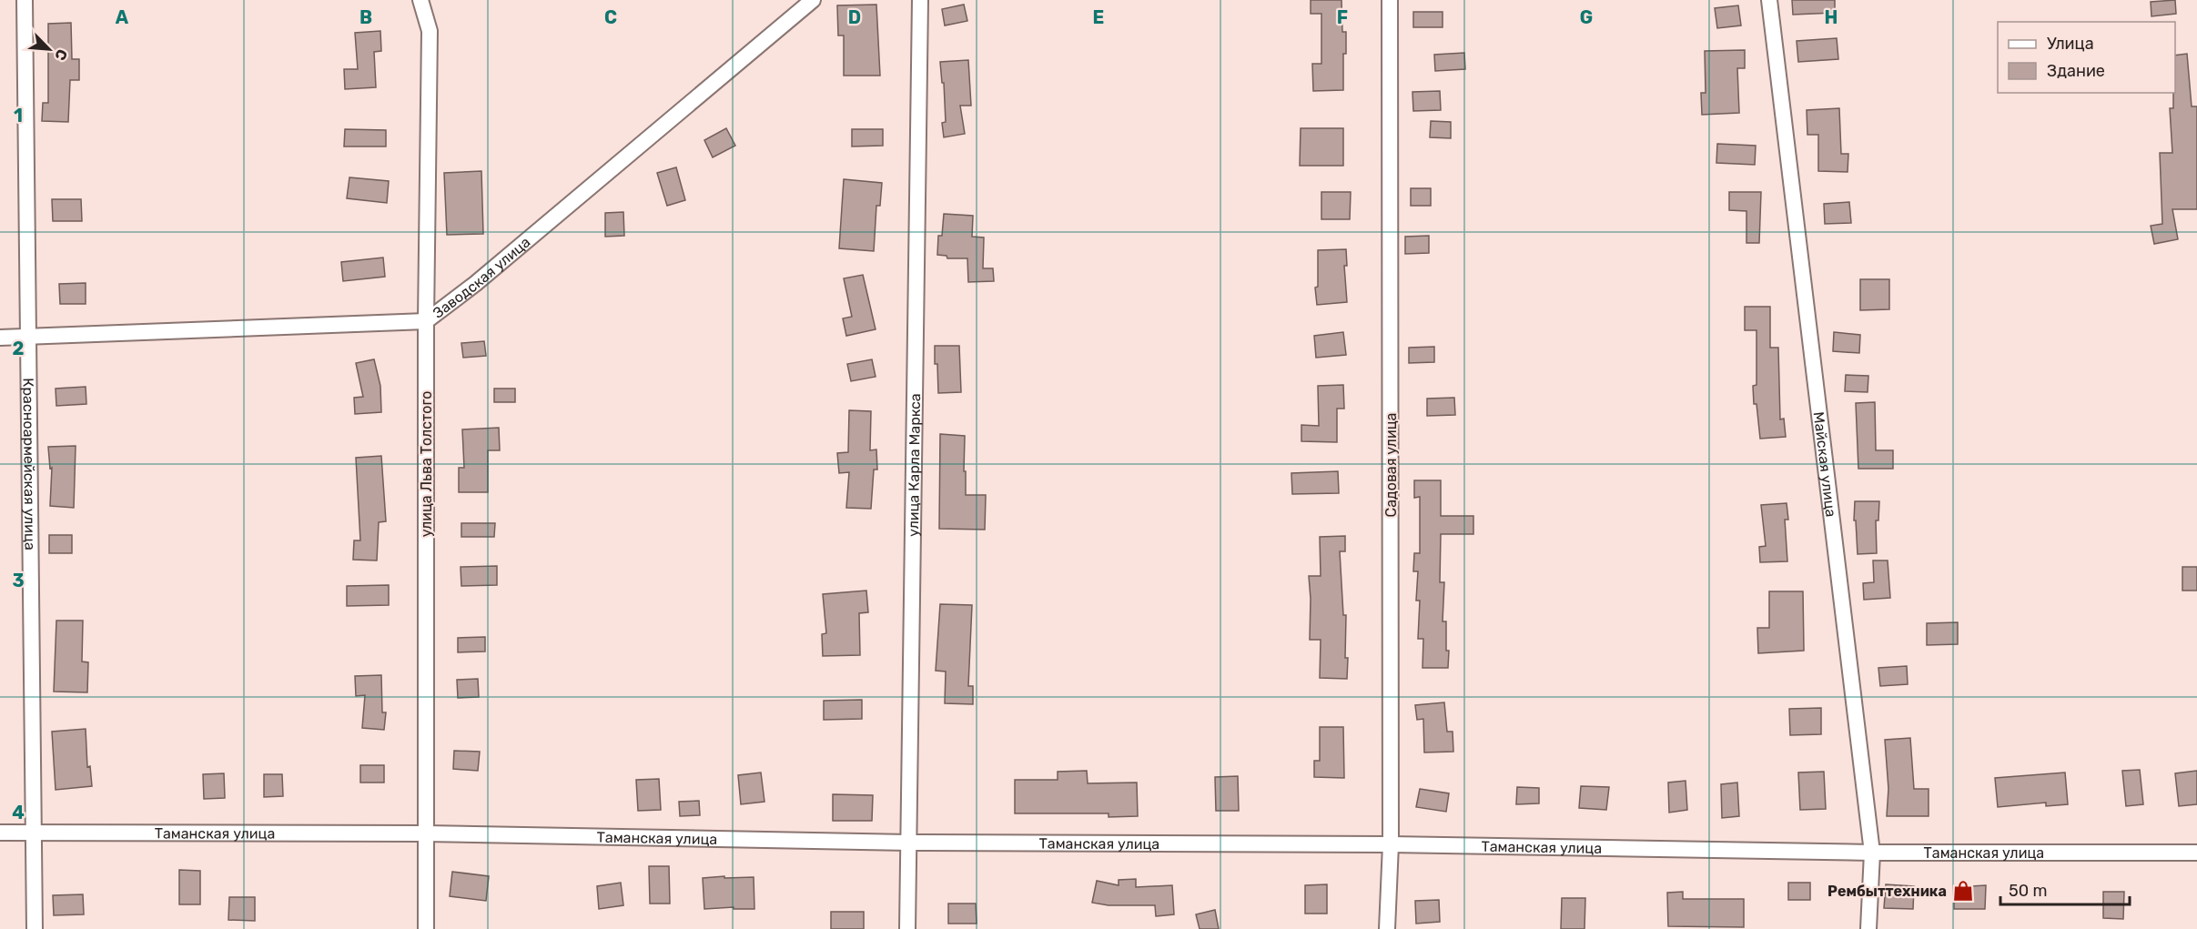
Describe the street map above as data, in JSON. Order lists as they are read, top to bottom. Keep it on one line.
{"streets":{"street":["Заводская улица","Красноармейская улица","улица Льва Толстого","Майская улица","улица Карла Маркса","Садовая улица","Таманская улица"]},"crossings":[["Заводская улица","Красноармейская улица"],["Заводская улица","улица Льва Толстого"],["Красноармейская улица","Таманская улица"],["улица Льва Толстого","Таманская улица"],["Майская улица","Таманская улица"],["улица Карла Маркса","Таманская улица"],["Садовая улица","Таманская улица"]],"places":{"shop":["Рембыттехника"]},"legend":["Улица","Здание"],"scale_bar":"50 m","north":"bottom right","grid":{"columns":["A","B","C","D","E","F","G","H"],"rows":["1","2","3","4"]}}
